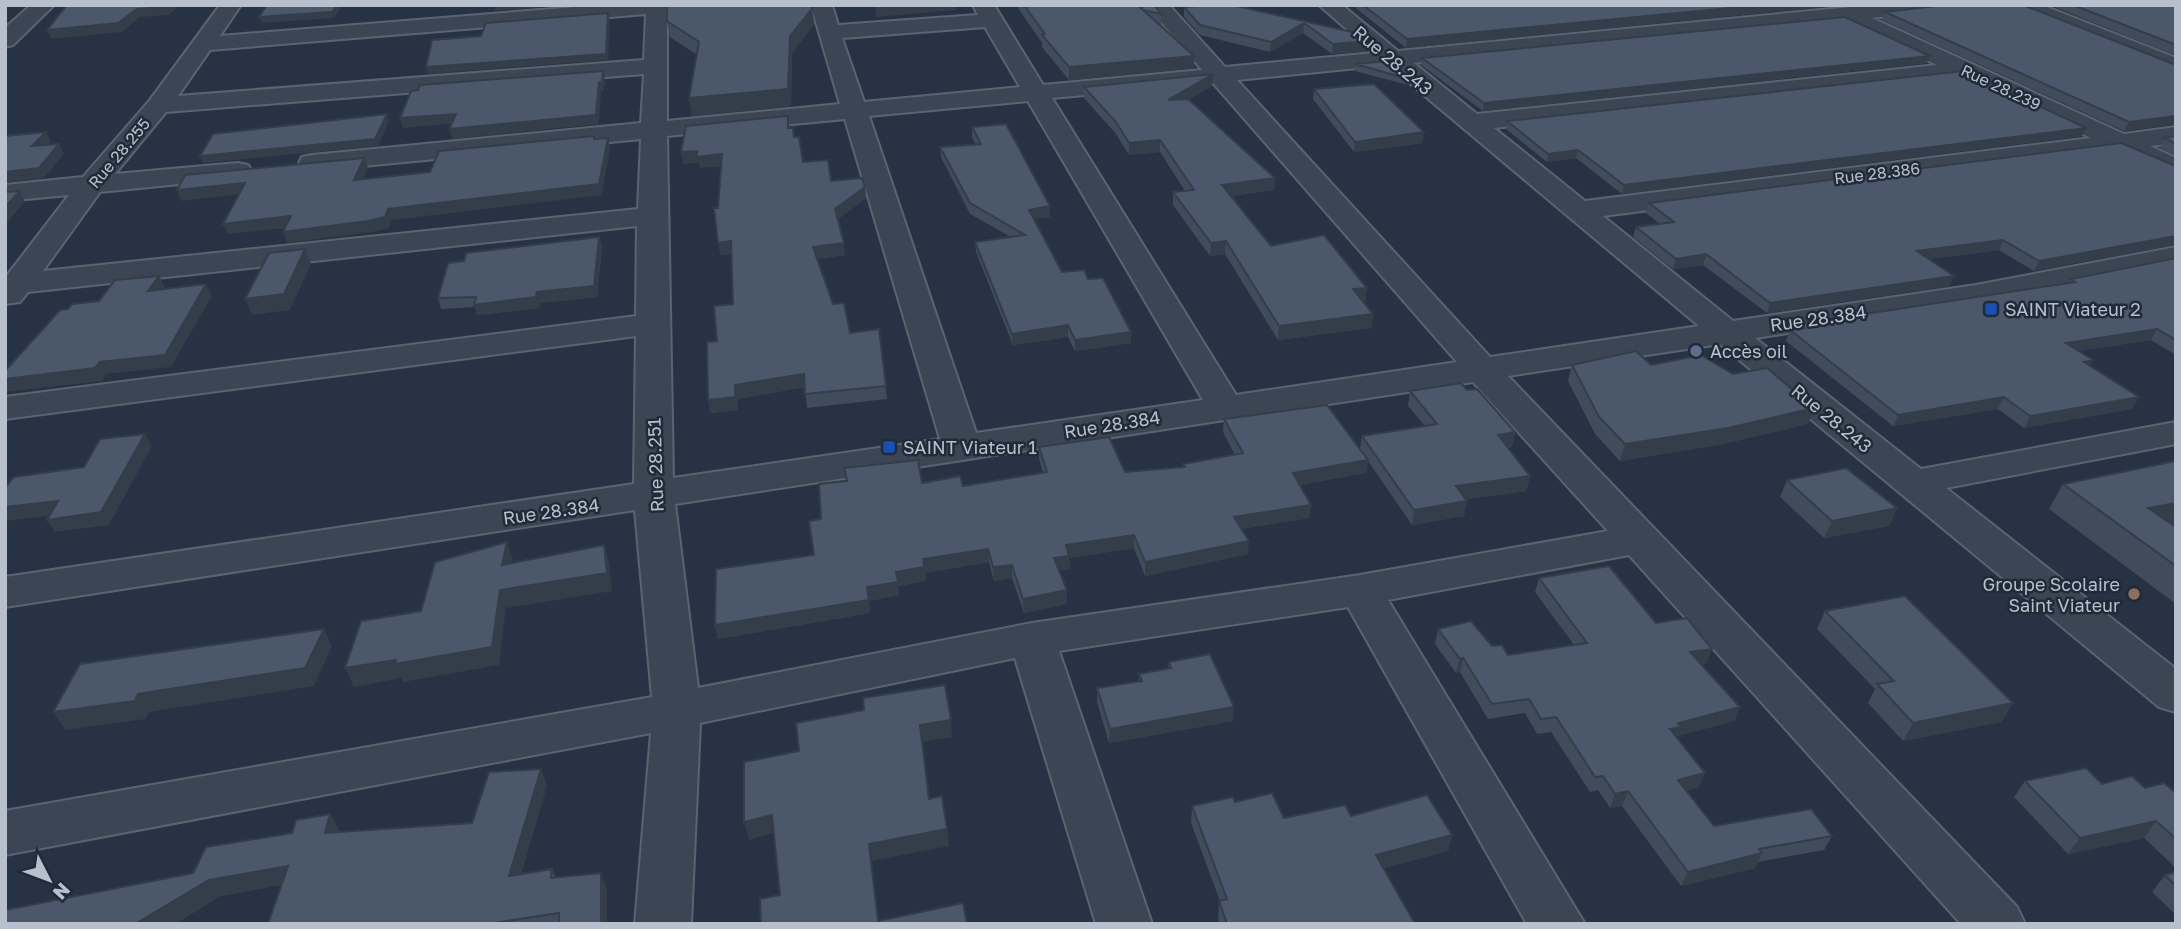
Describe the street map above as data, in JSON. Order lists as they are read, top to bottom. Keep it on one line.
{"streets":{"street":["Rue 28.243","Rue 28.239","Rue 28.255","Rue 28.386","Rue 28.384","Rue 28.251"]},"crossings":[["Rue 28.243","Rue 28.386"],["Rue 28.243","Rue 28.384"],["Rue 28.239","Rue 28.386"],["Rue 28.384","Rue 28.251"]],"places":{"transit":["SAINT Viateur 2","SAINT Viateur 1"],"other":["Accès oil","Groupe Scolaire Saint Viateur"]},"north":"bottom right"}
